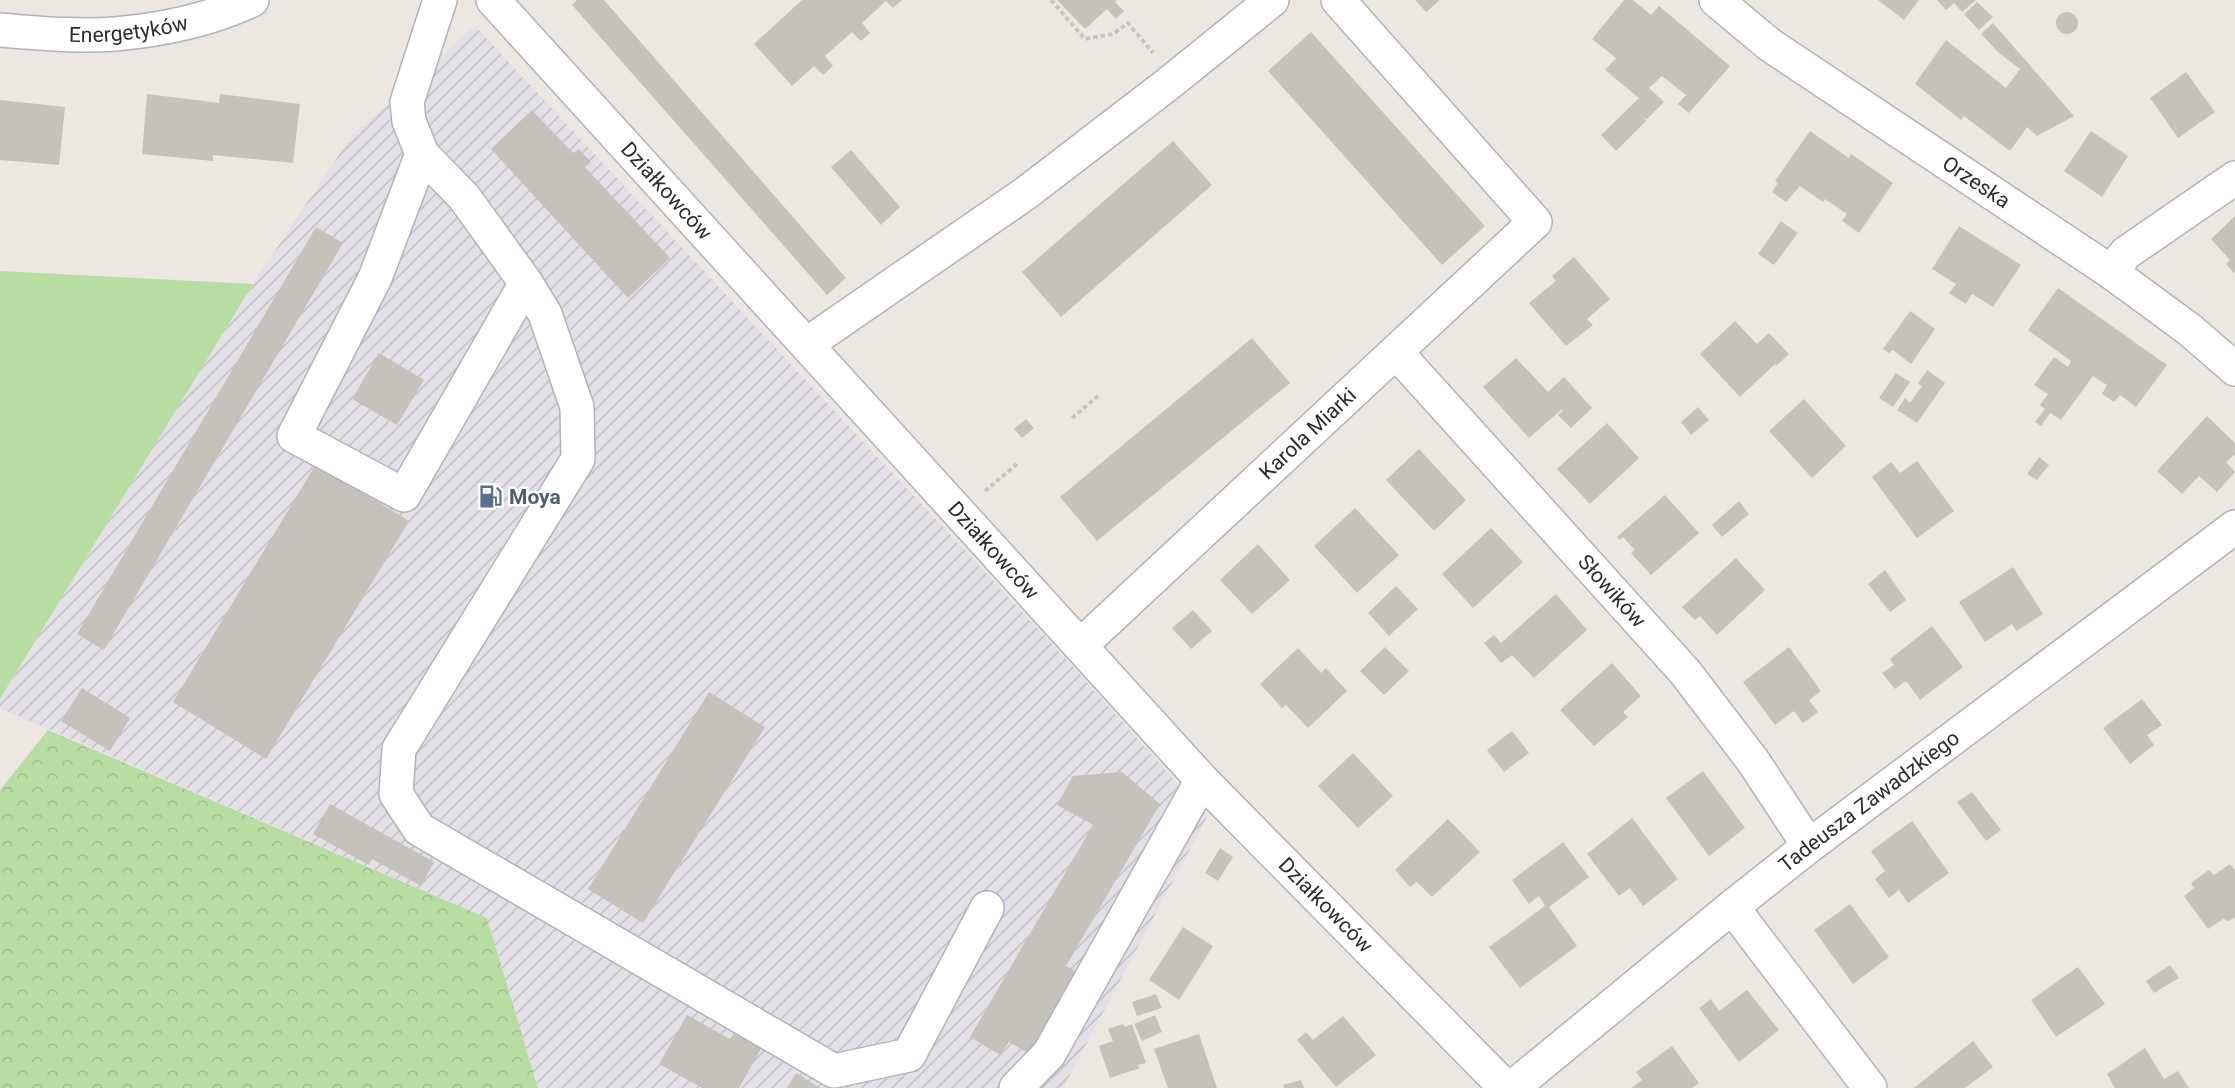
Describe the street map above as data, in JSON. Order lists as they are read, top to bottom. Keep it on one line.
{"streets":{"street":["Energetyków","Orzeska","Działkowców","Karola Miarki","Słowików","Tadeusza Zawadzkiego"]},"crossings":[["Działkowców","Karola Miarki"],["Karola Miarki","Słowików"],["Słowików","Tadeusza Zawadzkiego"]],"places":{"fuel station":["Moya"]}}
